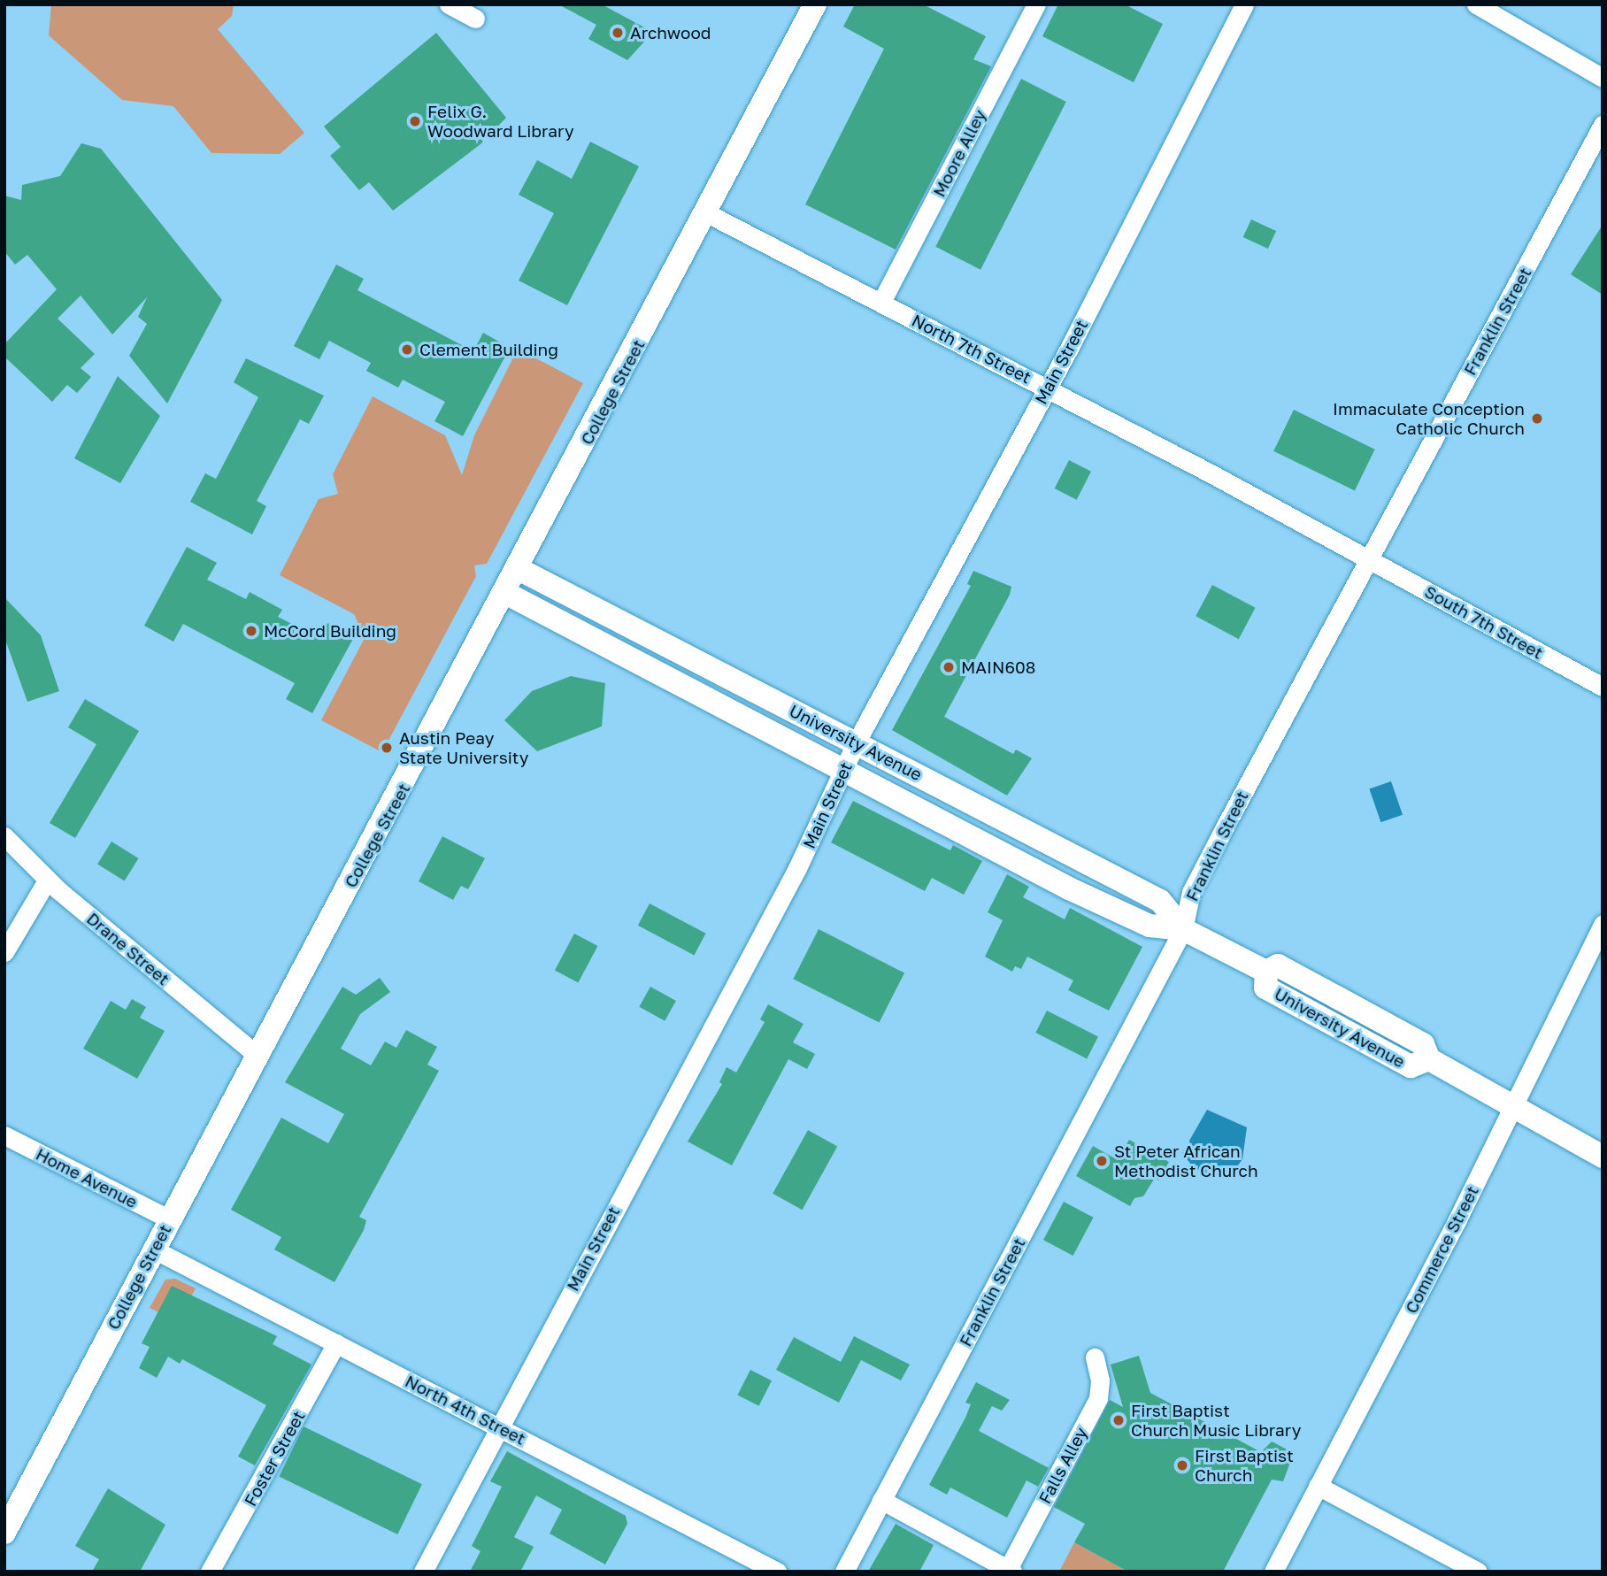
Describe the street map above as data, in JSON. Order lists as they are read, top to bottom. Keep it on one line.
{"streets":{"main road":["College Street","University Avenue"],"street":["Moore Alley","Franklin Street","North 7th Street","Main Street","South 7th Street","Drane Street","Home Avenue","Commerce Street","North 4th Street","Foster Street","Falls Alley"]},"crossings":[["Moore Alley","North 7th Street"],["Franklin Street","North 7th Street"],["Franklin Street","South 7th Street"],["Franklin Street","University Avenue"],["North 7th Street","Main Street"],["North 7th Street","College Street"],["North 7th Street","South 7th Street"],["Main Street","University Avenue"],["Main Street","North 4th Street"],["College Street","University Avenue"],["College Street","Drane Street"],["College Street","Home Avenue"],["College Street","North 4th Street"],["University Avenue","Commerce Street"],["North 4th Street","Foster Street"]],"places":["Archwood","Felix G. Woodward Library","Clement Building","Immaculate Conception Catholic Church","McCord Building","MAIN608","Austin Peay State University","St Peter African Methodist Church","First Baptist Church Music Library","First Baptist Church"]}
